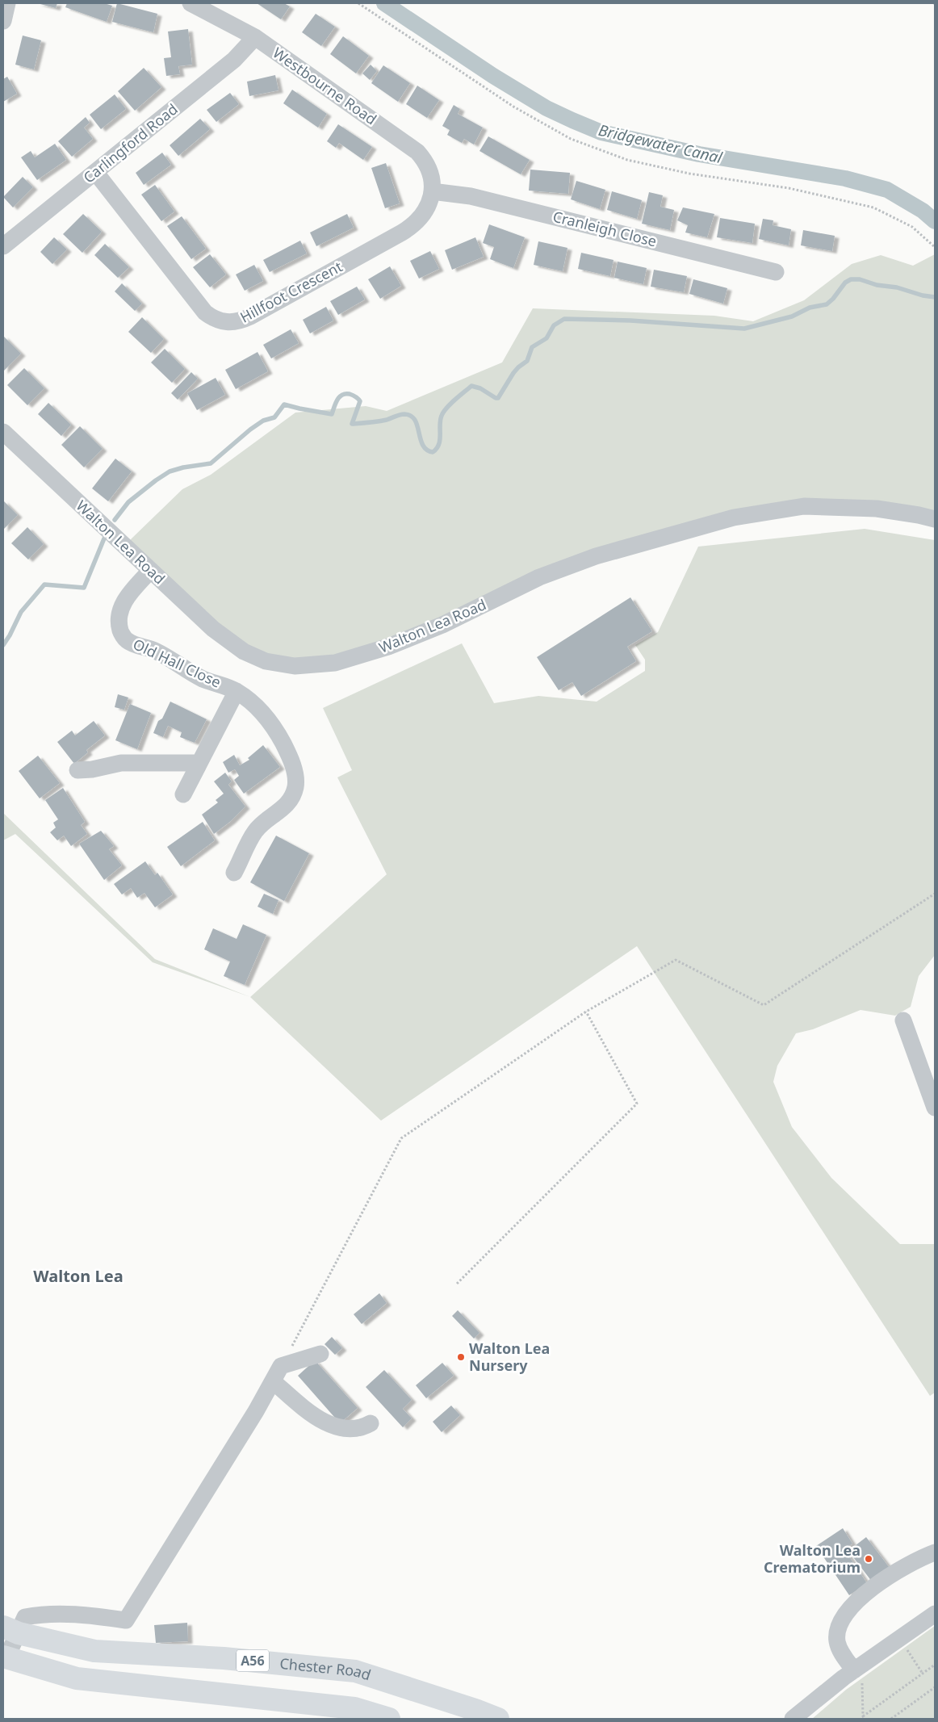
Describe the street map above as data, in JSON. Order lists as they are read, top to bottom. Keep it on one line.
{"streets":{"highway":["A56","Chester Road"],"street":["Westbourne Road","Carlingford Road","Cranleigh Close","Hillfoot Crescent","Walton Lea Road","Old Hall Close"]},"crossings":[["Westbourne Road","Carlingford Road"],["Westbourne Road","Cranleigh Close"],["Westbourne Road","Hillfoot Crescent"],["Carlingford Road","Hillfoot Crescent"],["Cranleigh Close","Hillfoot Crescent"],["Walton Lea Road","Old Hall Close"]],"districts":["Walton Lea"],"water":["Bridgewater Canal"],"places":["Walton Lea Nursery","Walton Lea Crematorium"]}
